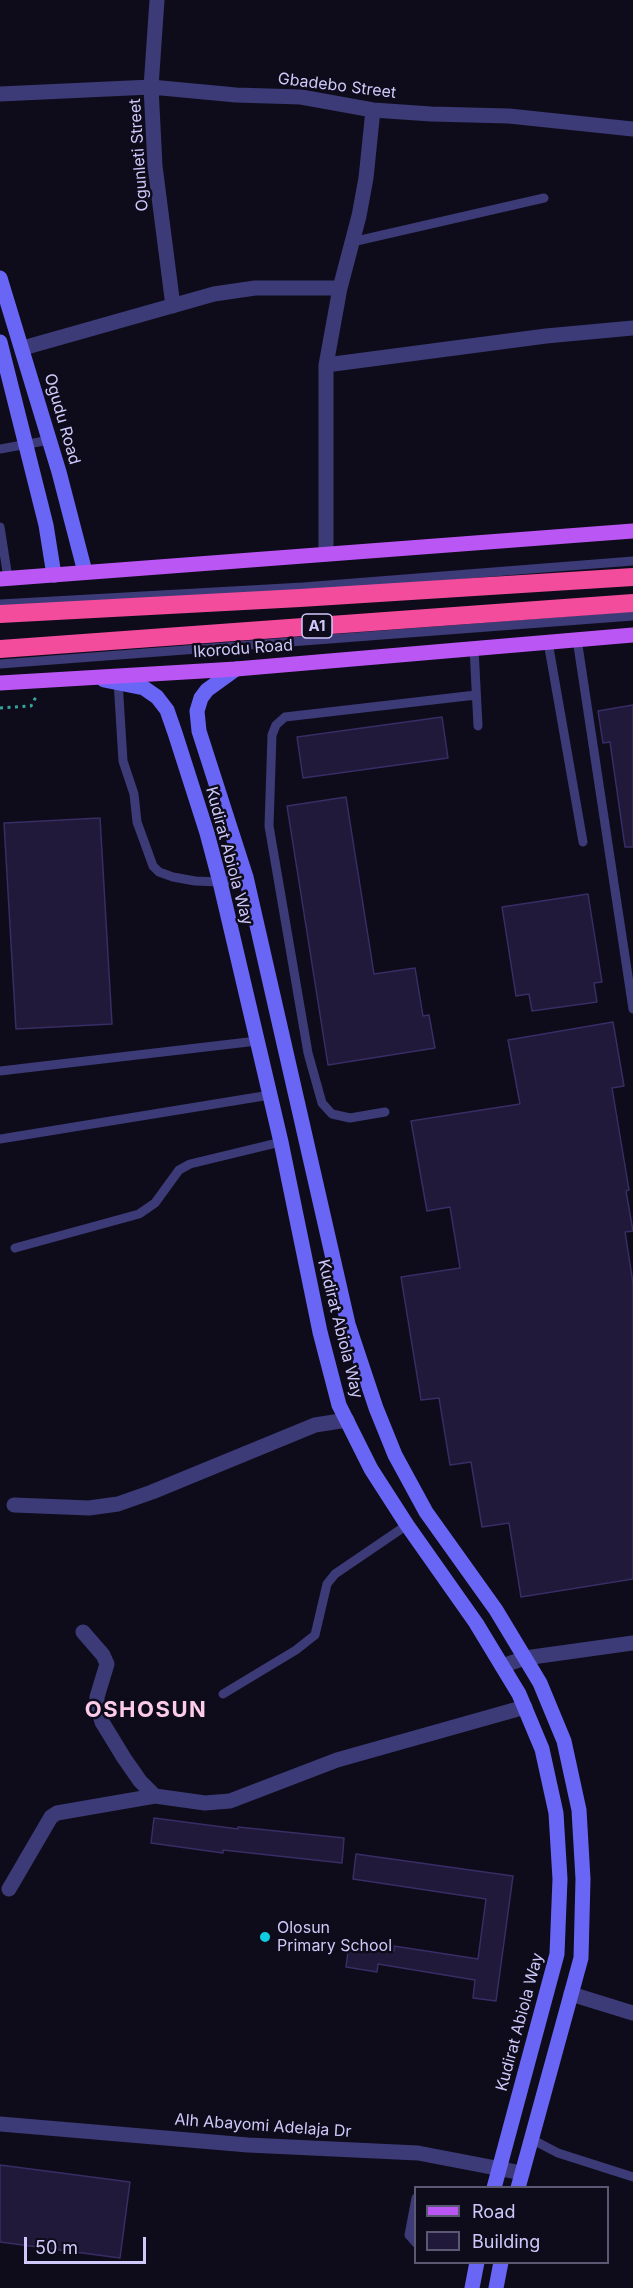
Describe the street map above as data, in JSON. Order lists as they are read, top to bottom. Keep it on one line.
{"streets":{"highway":["A1","Ikorodu Road"],"main road":["Ogudu Road","Kudirat Abiola Way"],"street":["Gbadebo Street","Ogunleti Street","Alh Abayomi Adelaja Dr"]},"crossings":[["Gbadebo Street","Ogunleti Street"],["Ikorodu Road","Kudirat Abiola Way"],["Kudirat Abiola Way","Alh Abayomi Adelaja Dr"]],"districts":["OSHOSUN"],"places":["Olosun Primary School"],"legend":["Road","Building"],"scale_bar":"50 m"}
